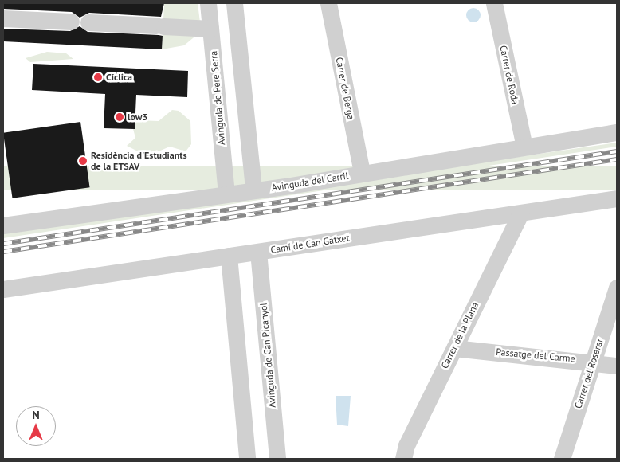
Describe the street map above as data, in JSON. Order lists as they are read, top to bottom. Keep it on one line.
{"streets":{"street":["Carrer de Roda","Carrer de Berga","Avinguda de Pere Serra","Avinguda del Carril","Camí de Can Gatxet","Carrer de la Plana","Avinguda de Can Picanyol","Passatge del Carme","Carrer del Roserar"]},"crossings":[["Carrer de Roda","Avinguda del Carril"],["Carrer de Berga","Avinguda del Carril"],["Avinguda de Pere Serra","Avinguda del Carril"],["Camí de Can Gatxet","Carrer de la Plana"],["Camí de Can Gatxet","Avinguda de Can Picanyol"],["Carrer de la Plana","Passatge del Carme"],["Passatge del Carme","Carrer del Roserar"]],"places":["Cíclica","low3","Residència d'Estudiants de la ETSAV"],"north":"top"}
